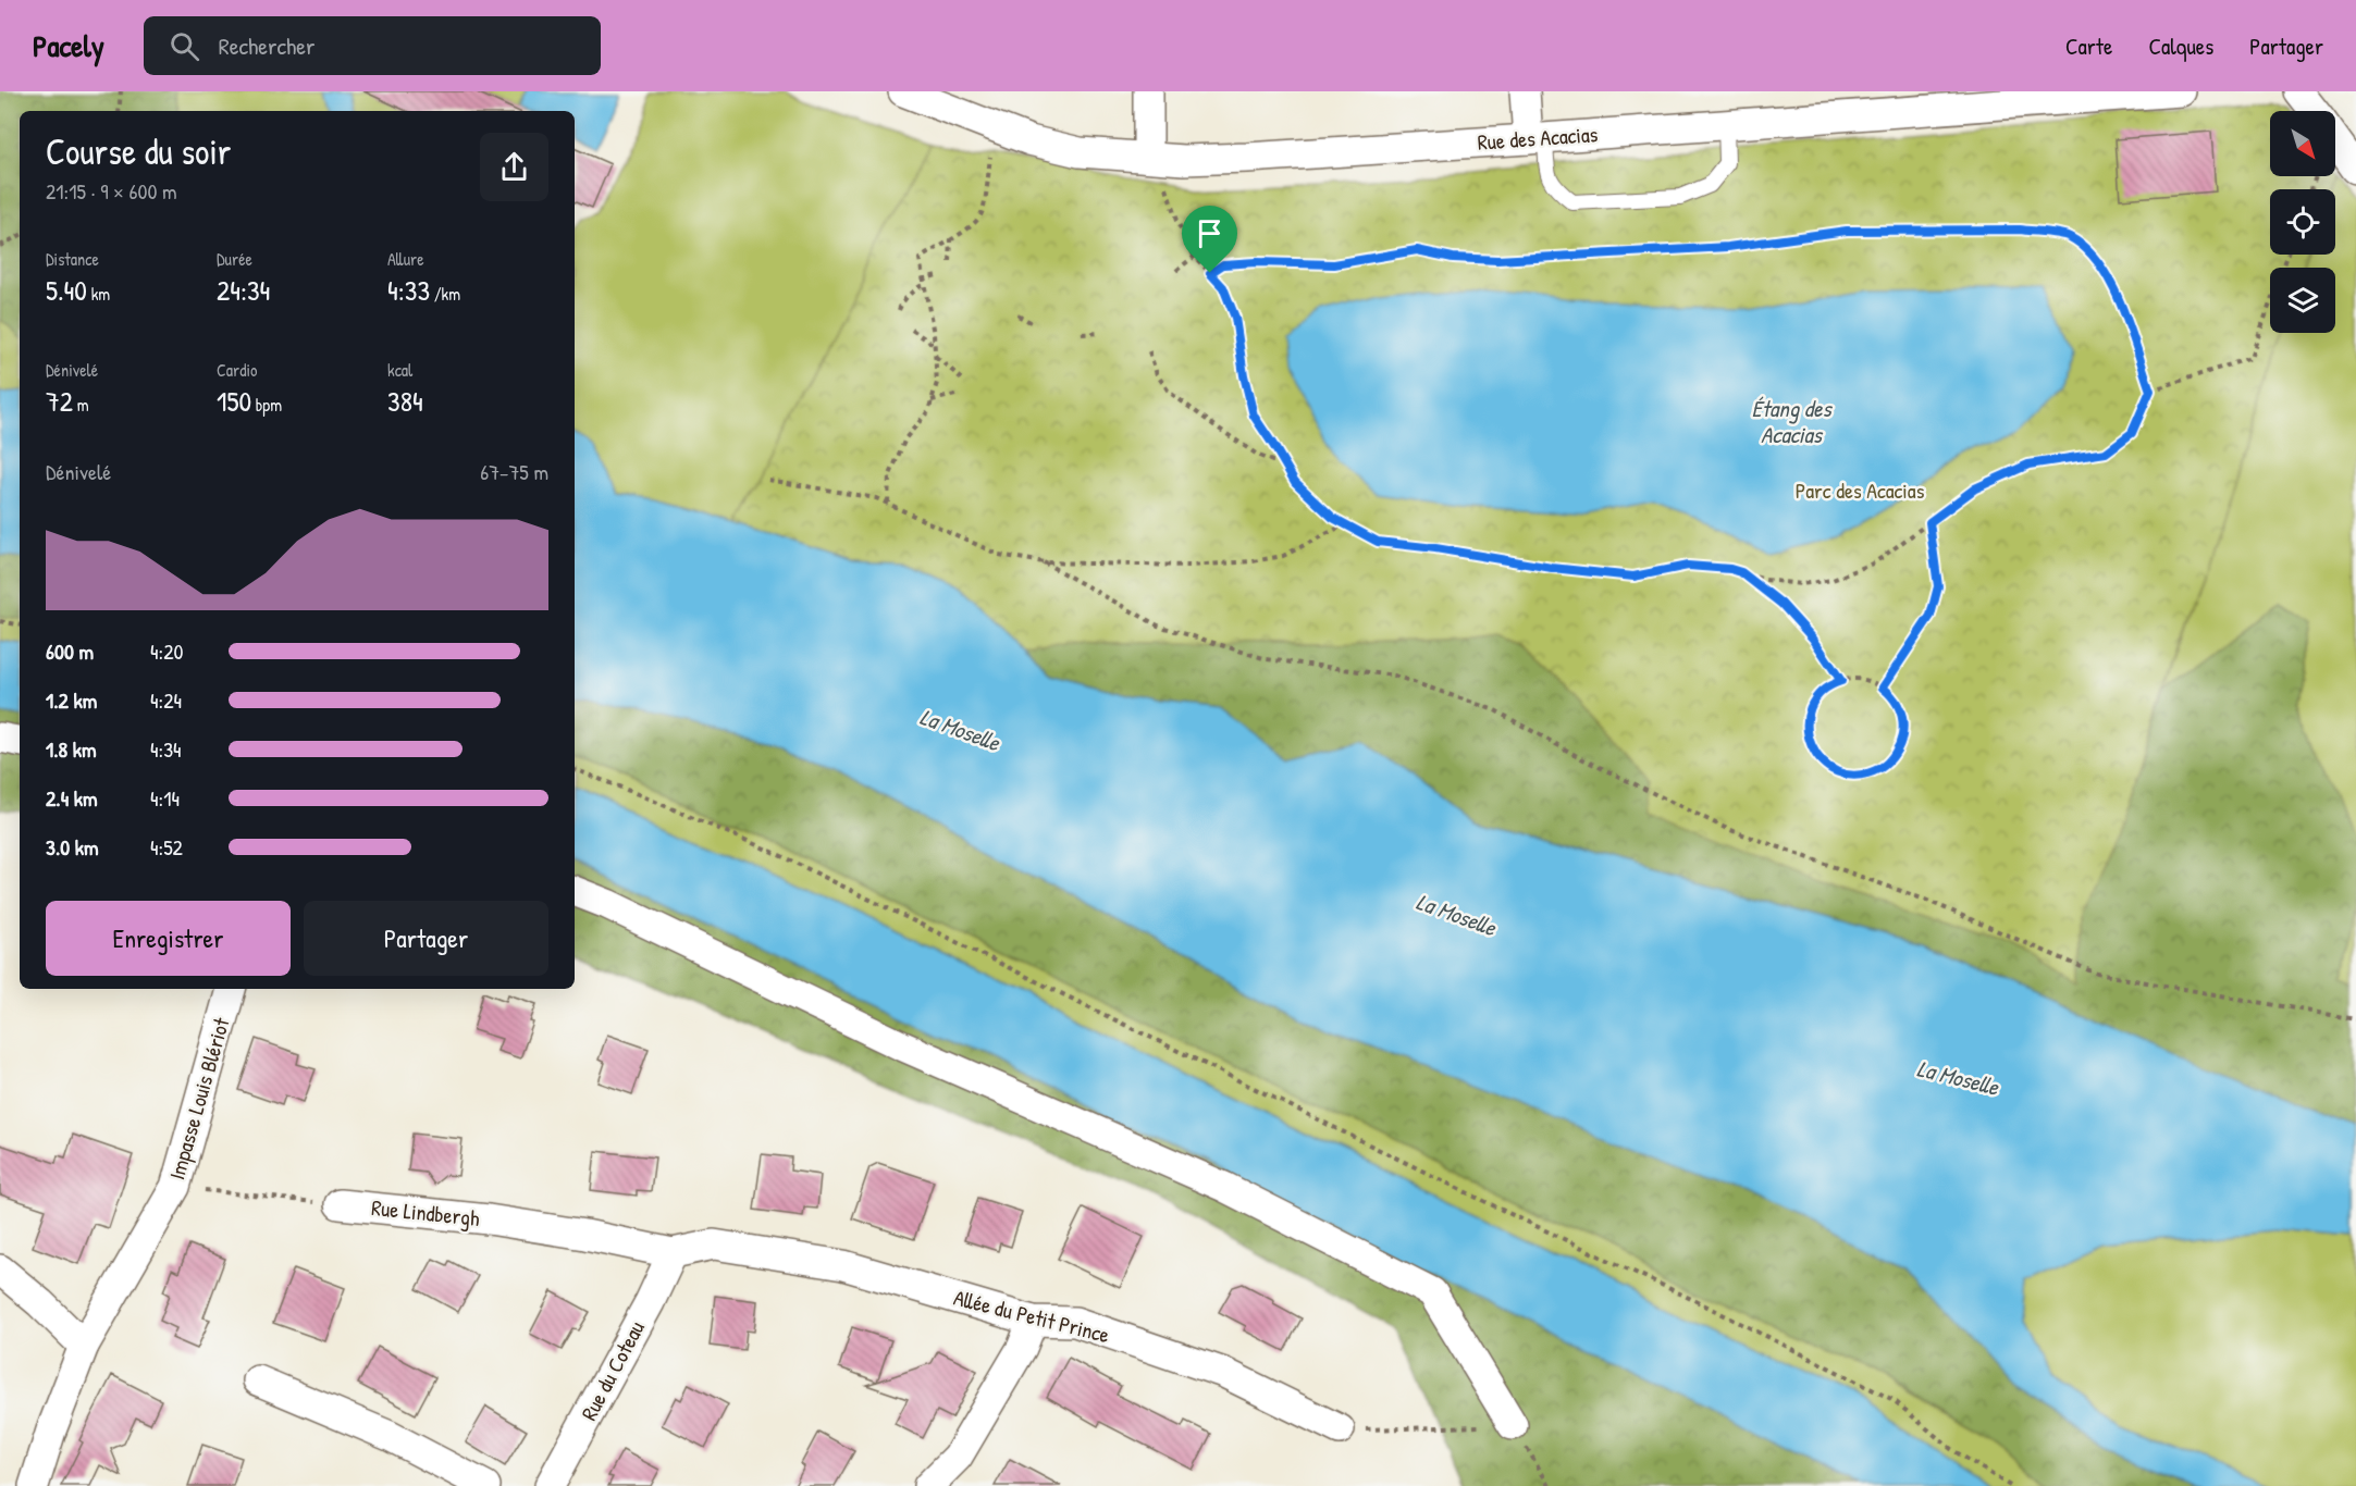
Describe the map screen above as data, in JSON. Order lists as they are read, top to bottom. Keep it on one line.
{"streets":{"street":["Rue des Acacias","Impasse Louis Blériot","Rue Lindbergh","Allée du Petit Prince","Rue du Coteau"]},"crossings":[["Rue Lindbergh","Allée du Petit Prince"],["Rue Lindbergh","Rue du Coteau"],["Allée du Petit Prince","Rue du Coteau"]],"water":["Étang des Acacias","La Moselle"],"parks":["Parc des Acacias"],"north":"bottom right","page":{"header":"Pacely","search":"Rechercher","nav":["Carte","Calques","Partager"],"heading":["Course du soir","21:15 · 9 × 600 m"],"stats":[["Distance","5.40 km"],["Durée","24:34"],["Allure","4:33 /km"],["Dénivelé","72 m"],["Cardio","150 bpm"],["kcal","384"]],"chart":["Dénivelé","67–75 m"],"list":[{"name":"600 m","note":"4:20"},{"name":"1.2 km","note":"4:24"},{"name":"1.8 km","note":"4:34"},{"name":"2.4 km","note":"4:14"},{"name":"3.0 km","note":"4:52"}],"buttons":["Enregistrer","Partager"]}}
